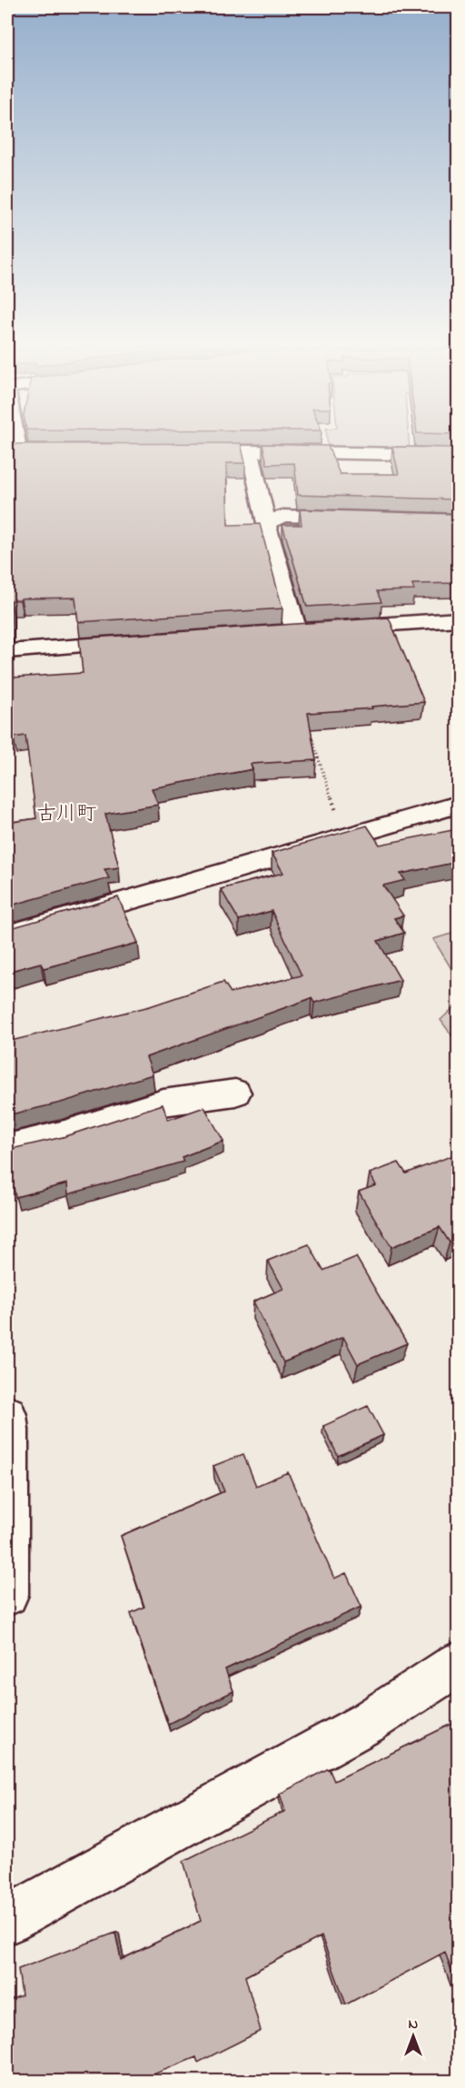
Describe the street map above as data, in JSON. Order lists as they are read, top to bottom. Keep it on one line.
{"districts":["古川町"],"north":"top"}
